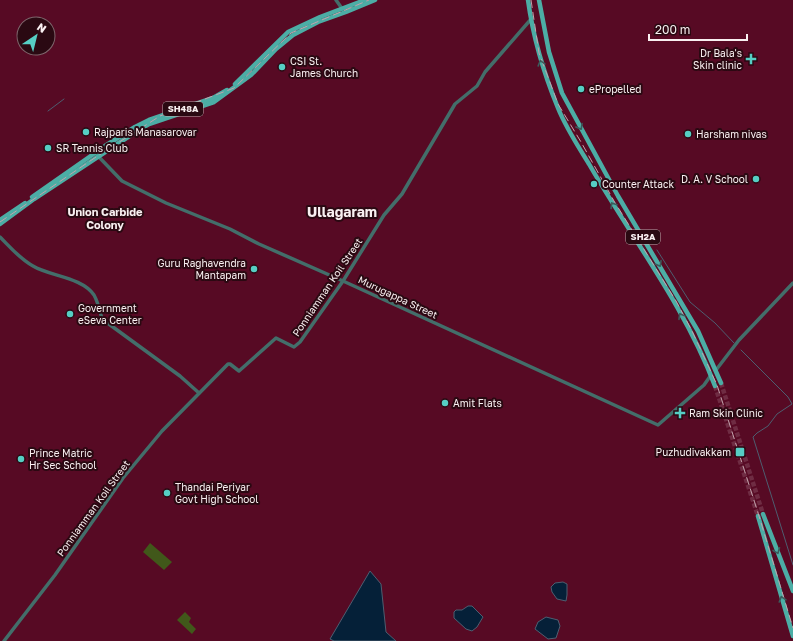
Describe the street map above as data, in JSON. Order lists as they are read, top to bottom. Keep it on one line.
{"streets":{"main road":["SH48A","SH2A"],"street":["Ponniamman Koil Street","Murugappa Street"]},"crossings":[["SH48A","Murugappa Street"],["SH2A","Ponniamman Koil Street"],["SH2A","Murugappa Street"],["Ponniamman Koil Street","Murugappa Street"]],"districts":["Union Carbide Colony","Ullagaram"],"places":{"health":["Dr Bala's Skin clinic","Ram Skin Clinic"],"other":["CSI St. James Church","ePropelled","Rajparis Manasarovar","Harsham nivas","SR Tennis Club","D. A. V School","Counter Attack","Guru Raghavendra Mantapam","Government eSeva Center","Amit Flats","Prince Matric Hr Sec School","Thandai Periyar Govt High School"],"transit":["Puzhudivakkam"]},"scale_bar":"200 m","north":"top right"}
